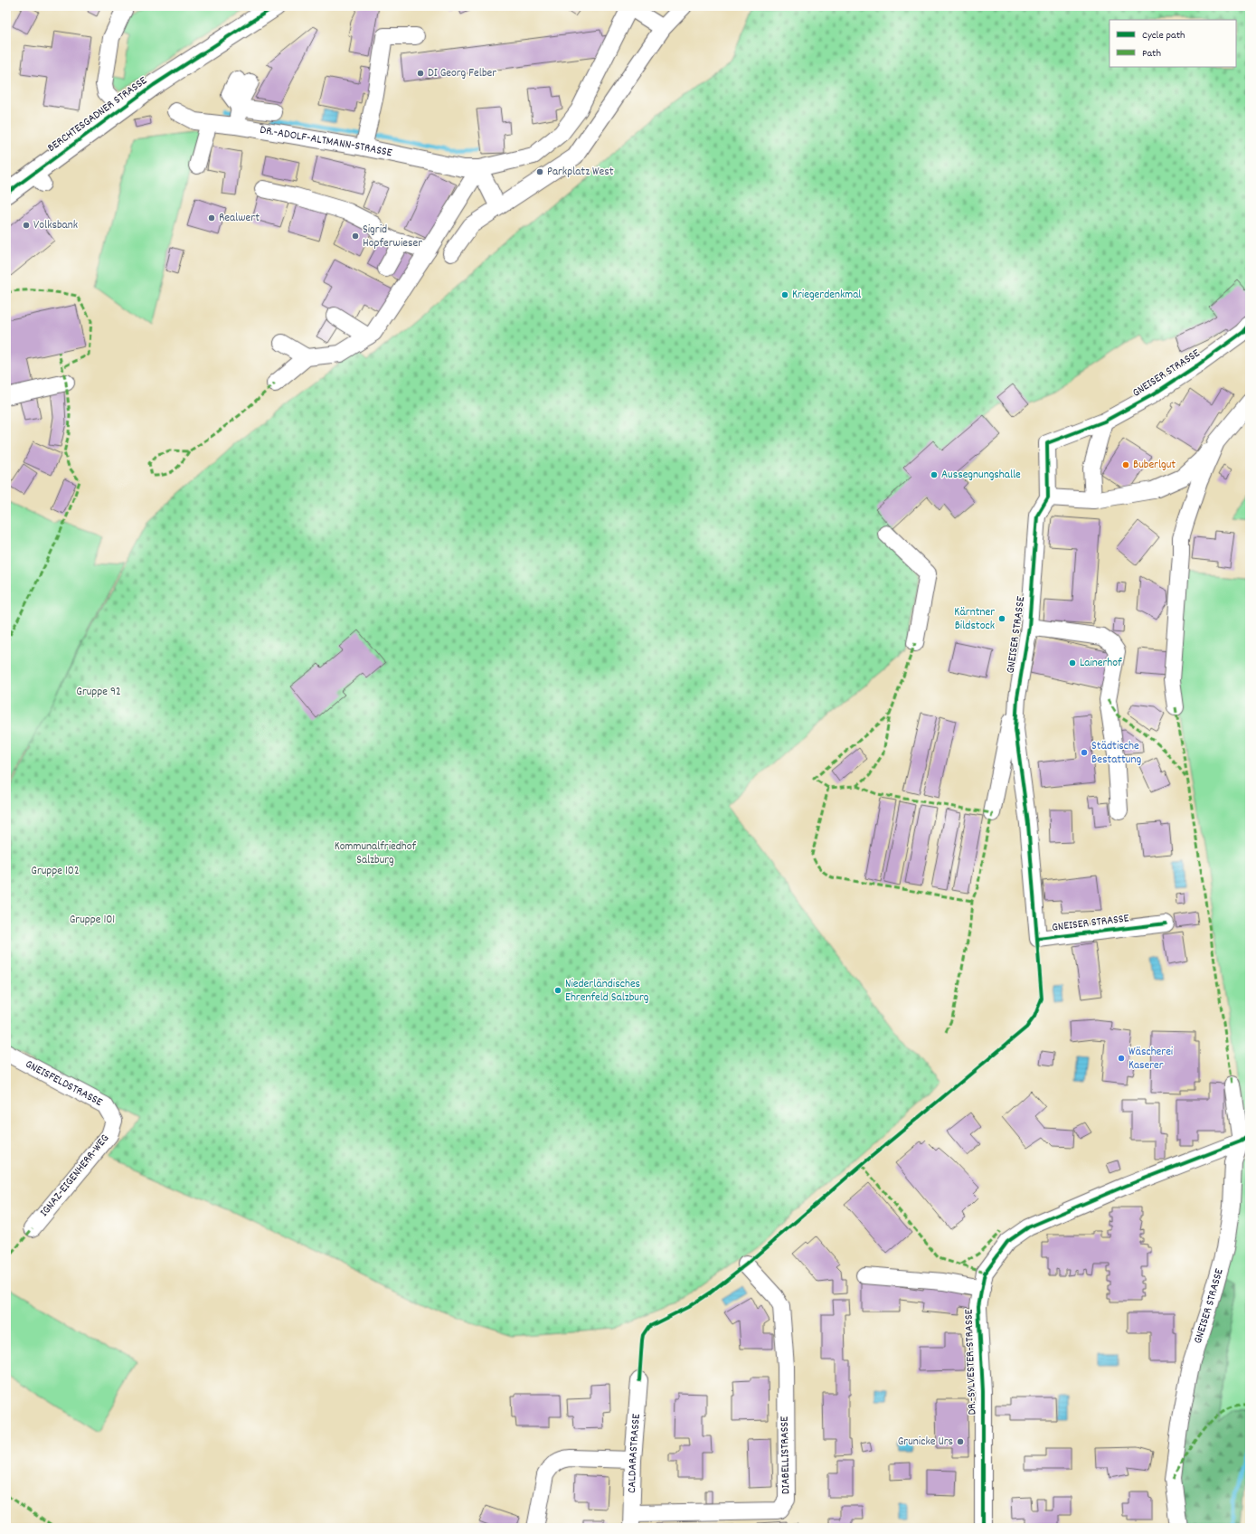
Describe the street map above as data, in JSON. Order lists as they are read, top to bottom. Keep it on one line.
{"streets":{"main road":["BERCHTESGADNER STRASSE"],"street":["DR.-ADOLF-ALTMANN-STRASSE","GNEISER STRASSE","GNEISFELDSTRASSE","IGNAZ-EIGENHERR-WEG","DR.-SYLVESTER-STRASSE","CALDARASTRASSE","DIABELLISTRASSE"]},"crossings":[["GNEISER STRASSE","DR.-SYLVESTER-STRASSE"],["GNEISFELDSTRASSE","IGNAZ-EIGENHERR-WEG"],["CALDARASTRASSE","DIABELLISTRASSE"]],"parks":["Gruppe 92","Kommunalfriedhof Salzburg","Gruppe 102","Gruppe 101"],"places":["DI Georg Felber","Parkplatz West","Realwert","Volksbank","Sigrid Hopferwieser","Kriegerdenkmal","Buberlgut","Aussegnungshalle","Kärntner Bildstock","Lainerhof","Städtische Bestattung","Niederländisches Ehrenfeld Salzburg","Wäscherei Kaserer","Grunicke Urs"],"legend":["Cycle path","Path"]}
